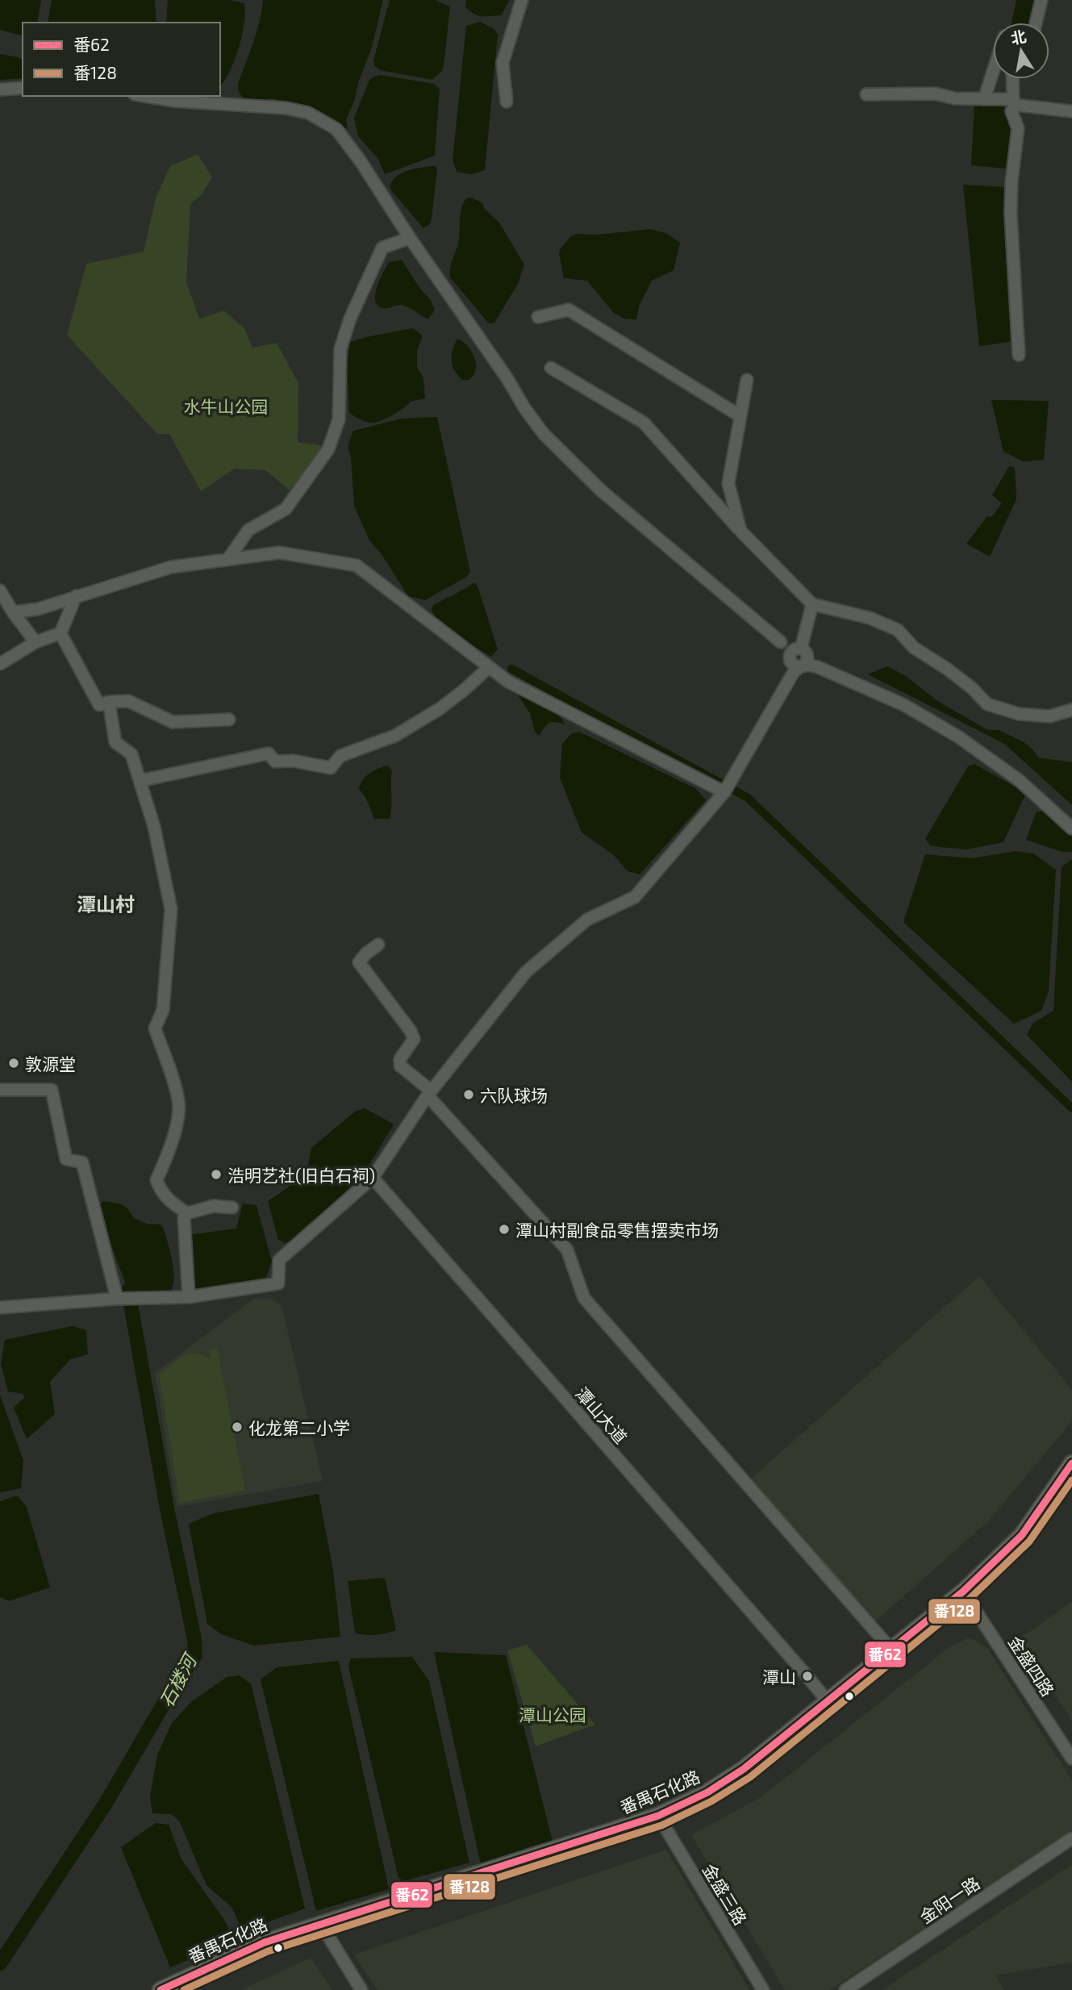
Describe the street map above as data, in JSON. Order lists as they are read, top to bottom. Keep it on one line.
{"streets":{"main road":["番禺石化路"],"street":["潭山大道","金盛四路","金盛三路","金阳一路"]},"crossings":[["潭山大道","番禺石化路"],["金盛四路","番禺石化路"],["番禺石化路","金盛三路"]],"districts":["潭山村"],"water":["石楼河"],"parks":["水牛山公园","潭山公园"],"places":["敦源堂","六队球场","浩明艺社(旧白石祠)","潭山村副食品零售摆卖市场","化龙第二小学","潭山"],"lines":["transit line 番62","transit line 番128"],"legend":["番62","番128"],"north":"top"}
